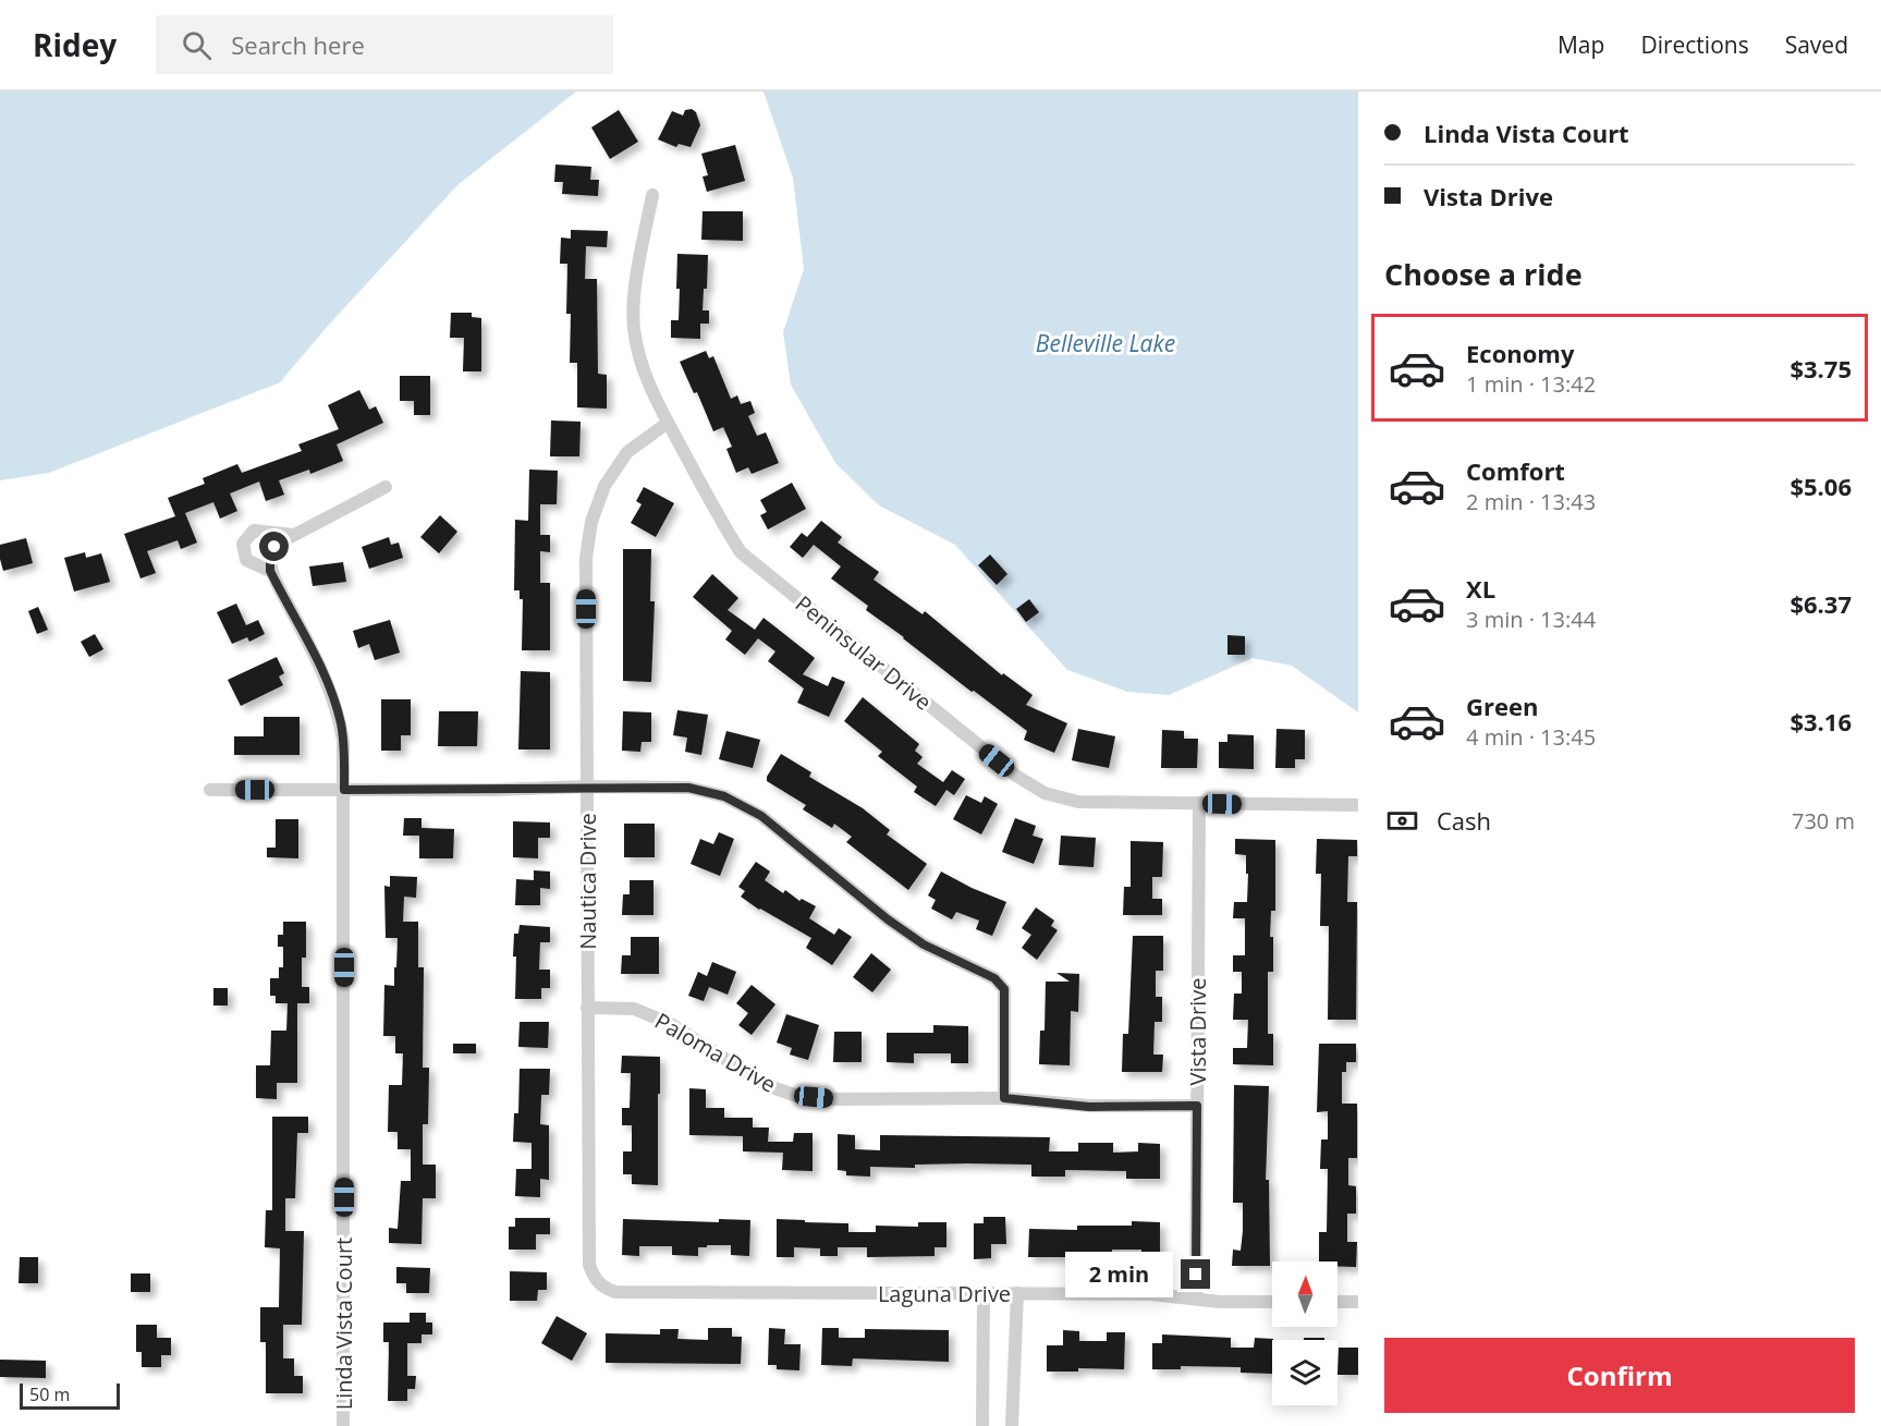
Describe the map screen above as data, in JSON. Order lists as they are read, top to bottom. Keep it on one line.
{"streets":{"street":["Peninsular Drive","Nautica Drive","Vista Drive","Paloma Drive","Laguna Drive","Linda Vista Court"]},"crossings":[["Peninsular Drive","Nautica Drive"],["Peninsular Drive","Vista Drive"],["Nautica Drive","Paloma Drive"],["Nautica Drive","Laguna Drive"],["Vista Drive","Paloma Drive"],["Vista Drive","Laguna Drive"]],"water":["Belleville Lake"],"scale_bar":"50 m","north":"top","page":{"header":"Ridey","search":"Search here","nav":["Map","Directions","Saved"],"banner":["Linda Vista Court","Vista Drive"],"heading":"Choose a ride","list":[{"name":"Economy","note":"1 min · 13:42","value":"$3.75"},{"name":"Comfort","note":"2 min · 13:43","value":"$5.06"},{"name":"XL","note":"3 min · 13:44","value":"$6.37"},{"name":"Green","note":"4 min · 13:45","value":"$3.16"}],"pay":["Cash","730 m"],"bubble":"2 min","buttons":"Confirm","scale":"50 m"}}
